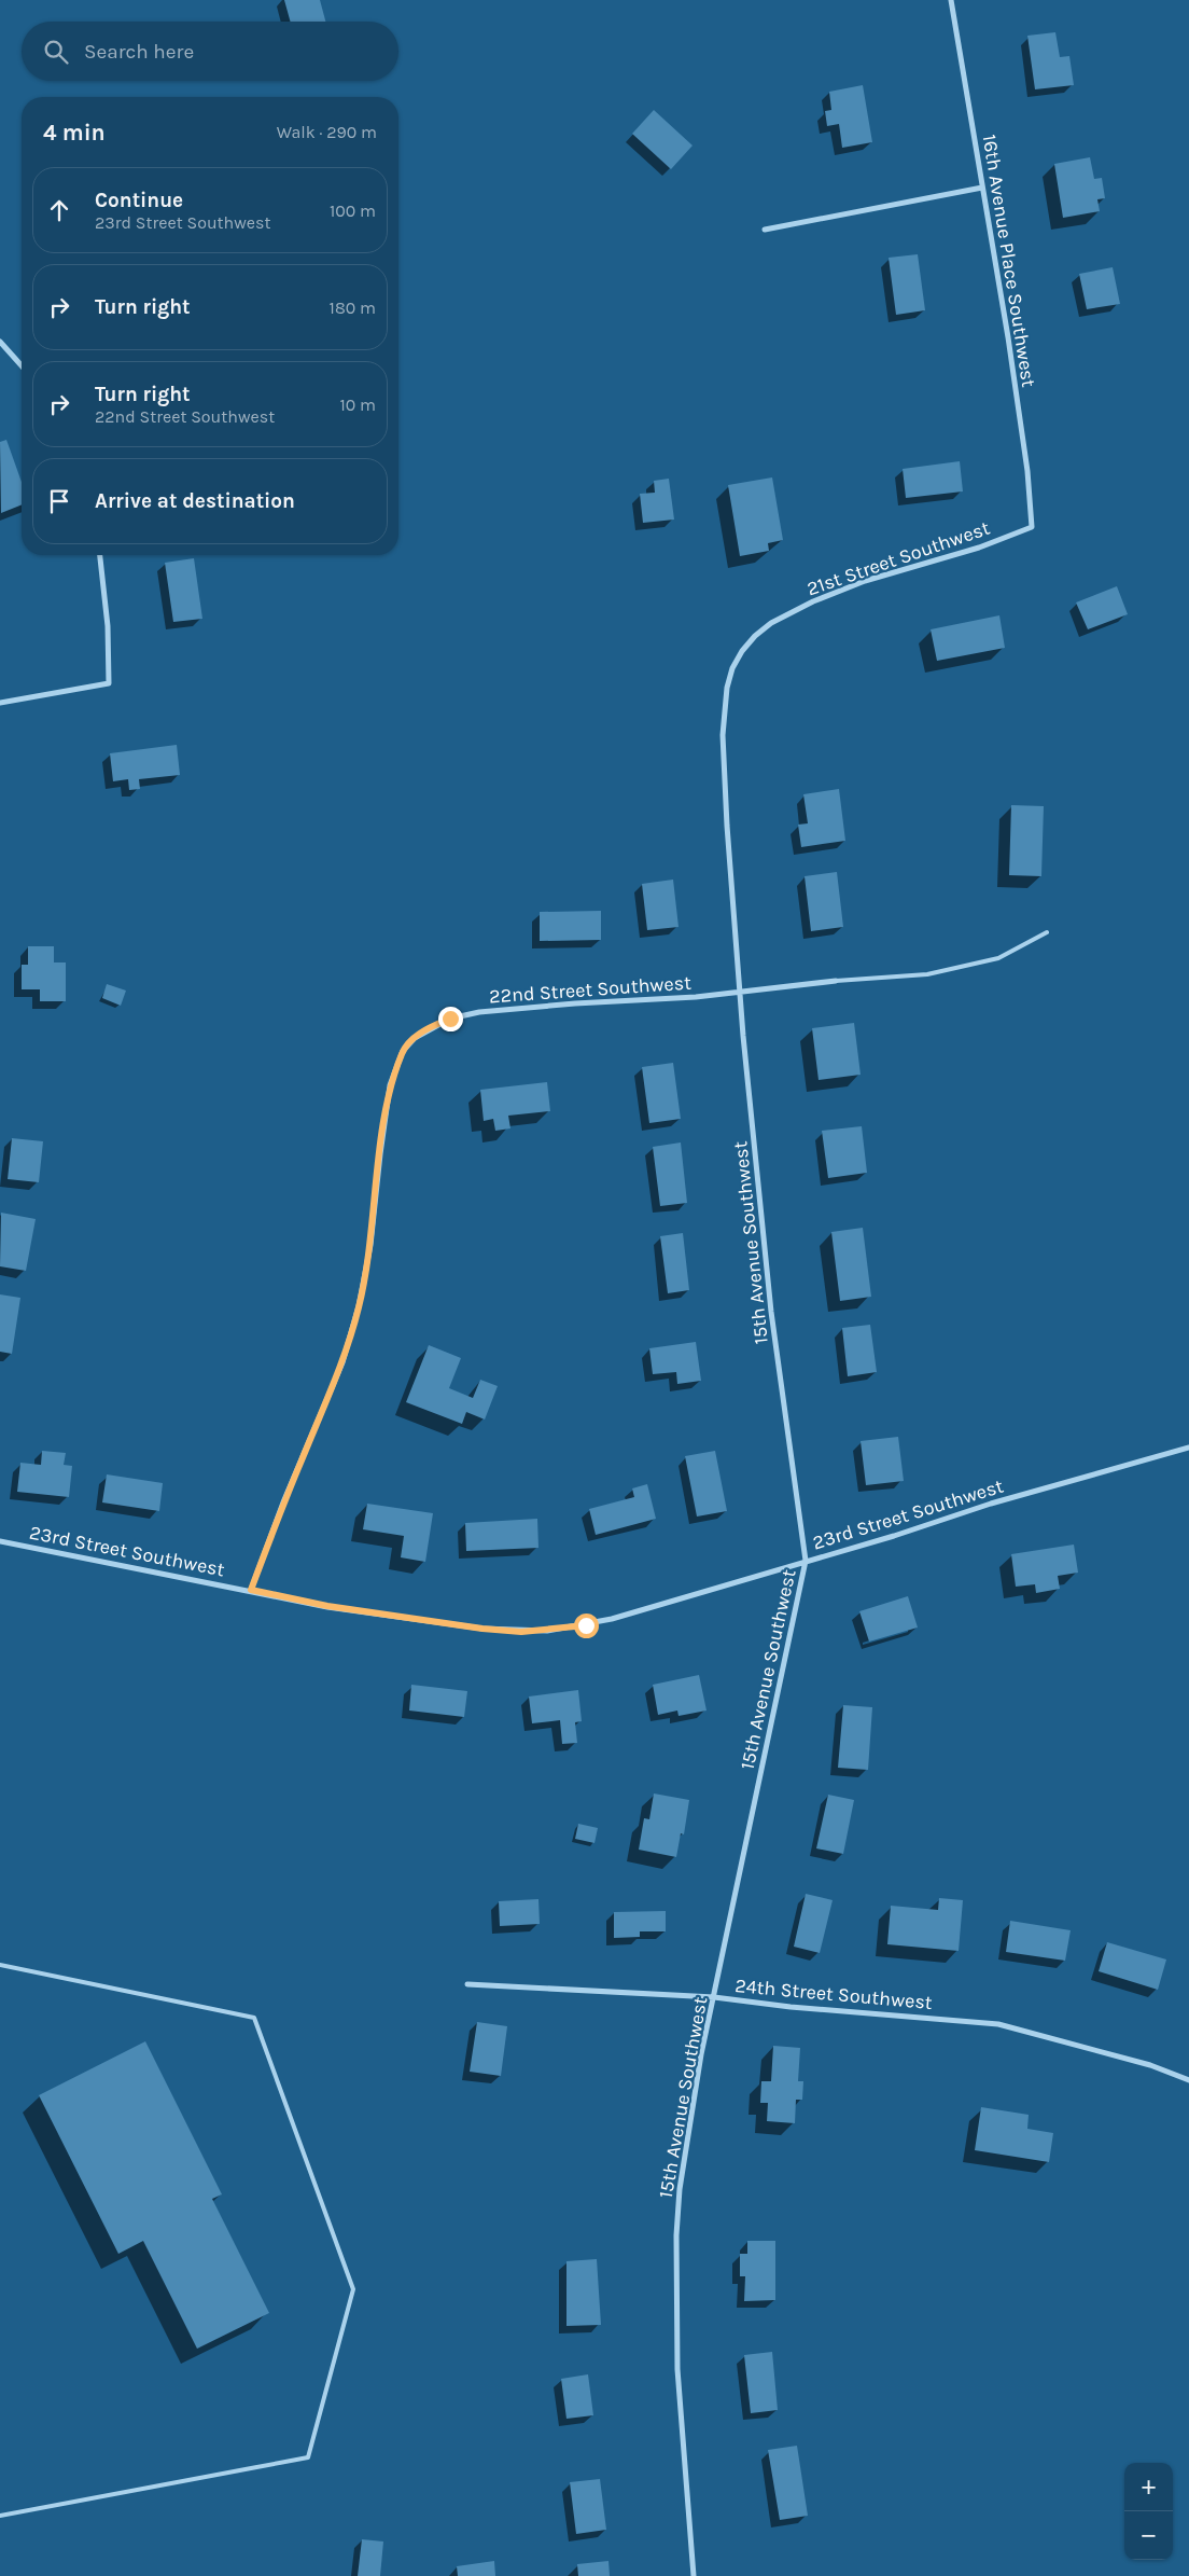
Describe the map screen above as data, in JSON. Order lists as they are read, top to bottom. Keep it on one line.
{"streets":{"street":["16th Avenue Place Southwest","21st Street Southwest","22nd Street Southwest","15th Avenue Southwest","23rd Street Southwest","24th Street Southwest"]},"crossings":[["16th Avenue Place Southwest","21st Street Southwest"],["21st Street Southwest","15th Avenue Southwest"],["22nd Street Southwest","15th Avenue Southwest"],["22nd Street Southwest","23rd Street Southwest"],["15th Avenue Southwest","23rd Street Southwest"],["15th Avenue Southwest","24th Street Southwest"]],"page":{"search":"Search here","heading":["4 min","Walk · 290 m"],"list":[["Continue","23rd Street Southwest","100 m"],["Turn right","180 m"],["Turn right","22nd Street Southwest","10 m"],"Arrive at destination"],"map_buttons":["+","−"]}}
